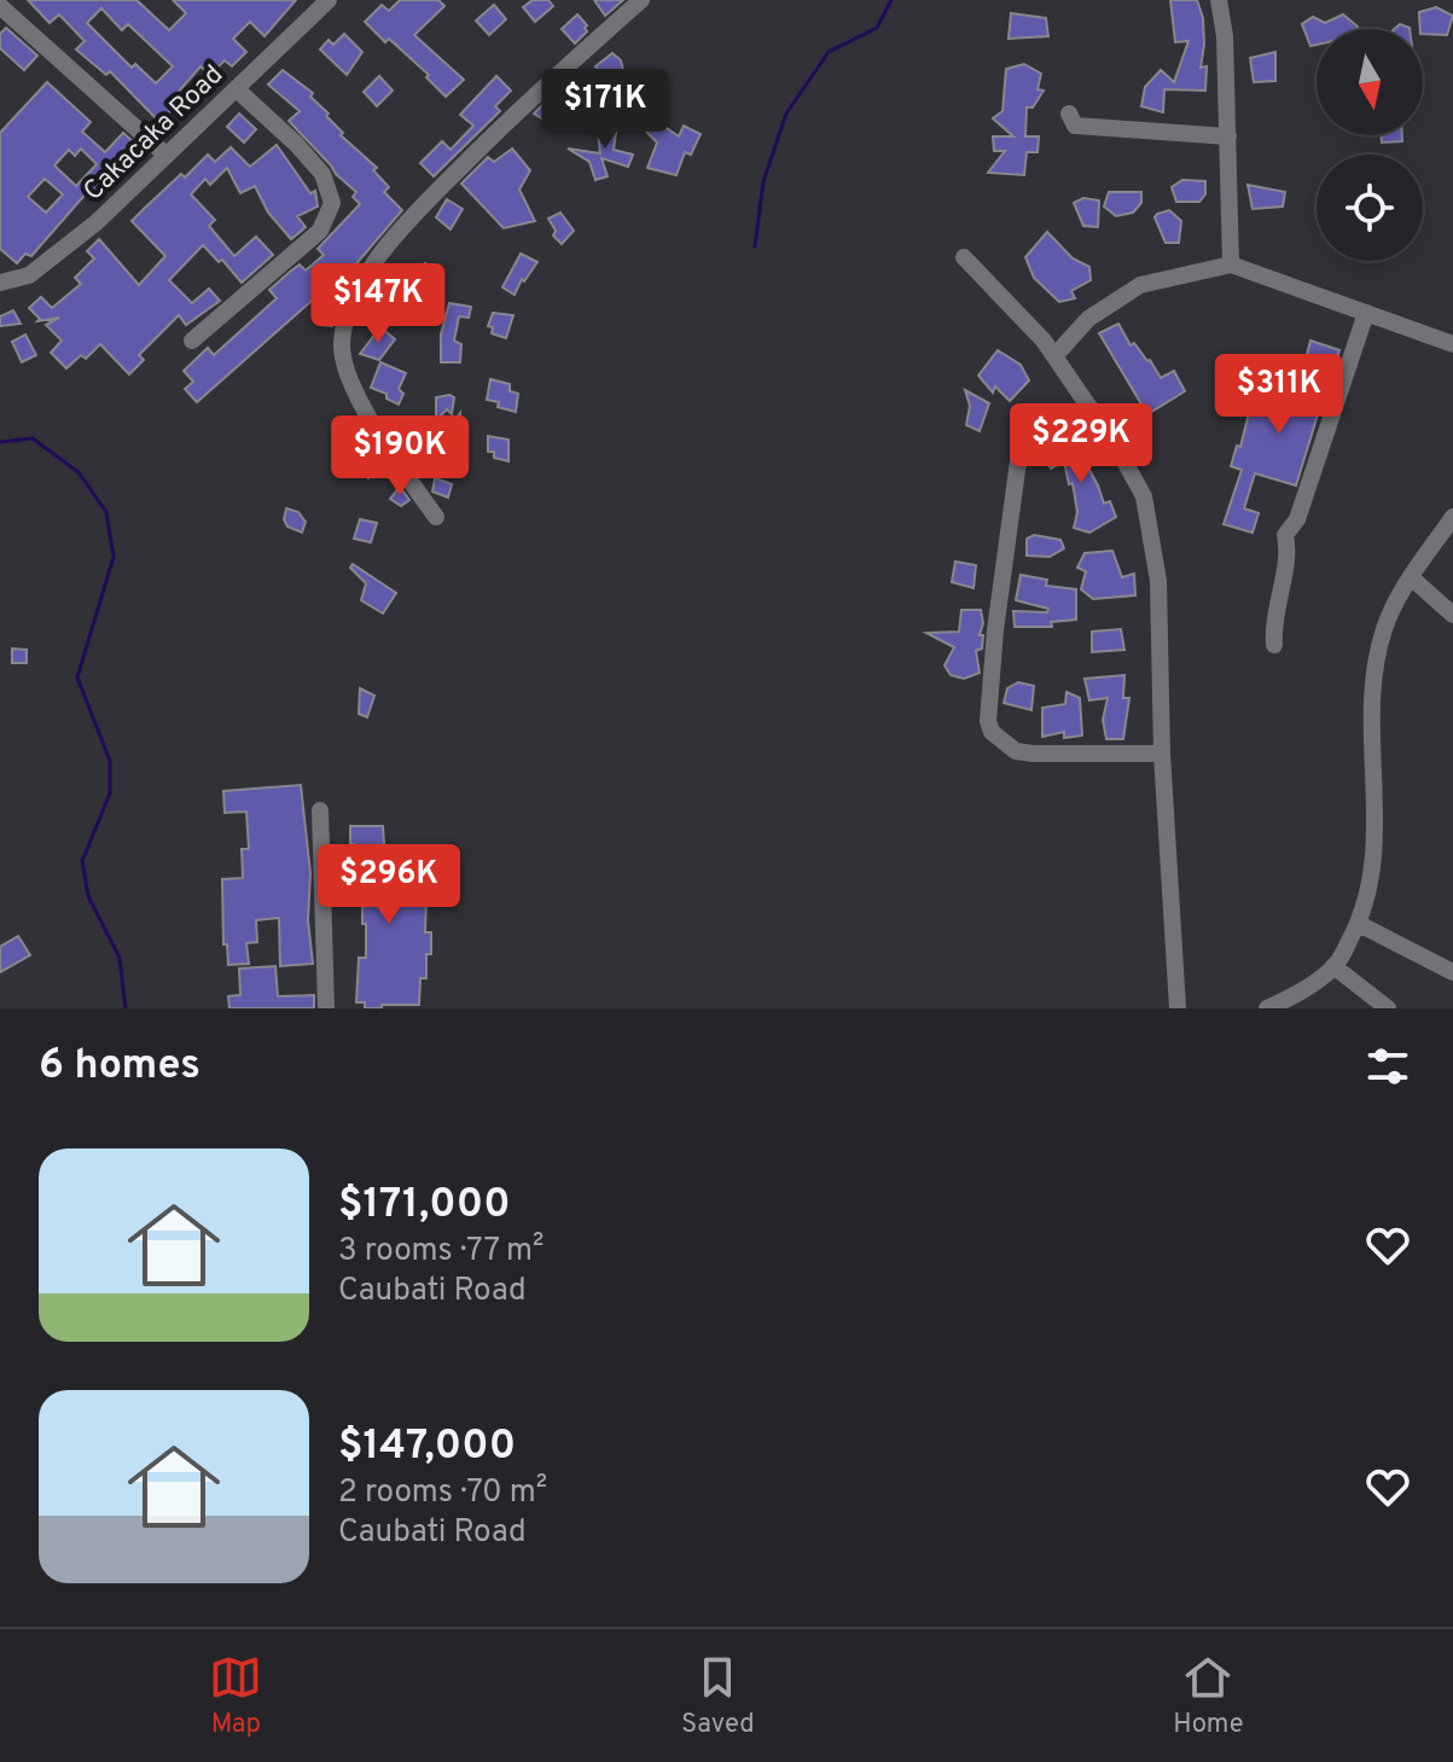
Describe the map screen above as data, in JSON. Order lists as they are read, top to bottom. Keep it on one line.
{"streets":{"street":["Cakacaka Road"]},"north":"bottom","page":{"price":["$171K","$147K","$311K","$229K","$190K","$296K"],"heading":"6 homes","list":[{"name":"$171,000","note":"3 rooms · 77 m² · Caubati Road"},{"name":"$147,000","note":"2 rooms · 70 m² · Caubati Road"}],"tabs":["Map","Saved","Home"]}}
